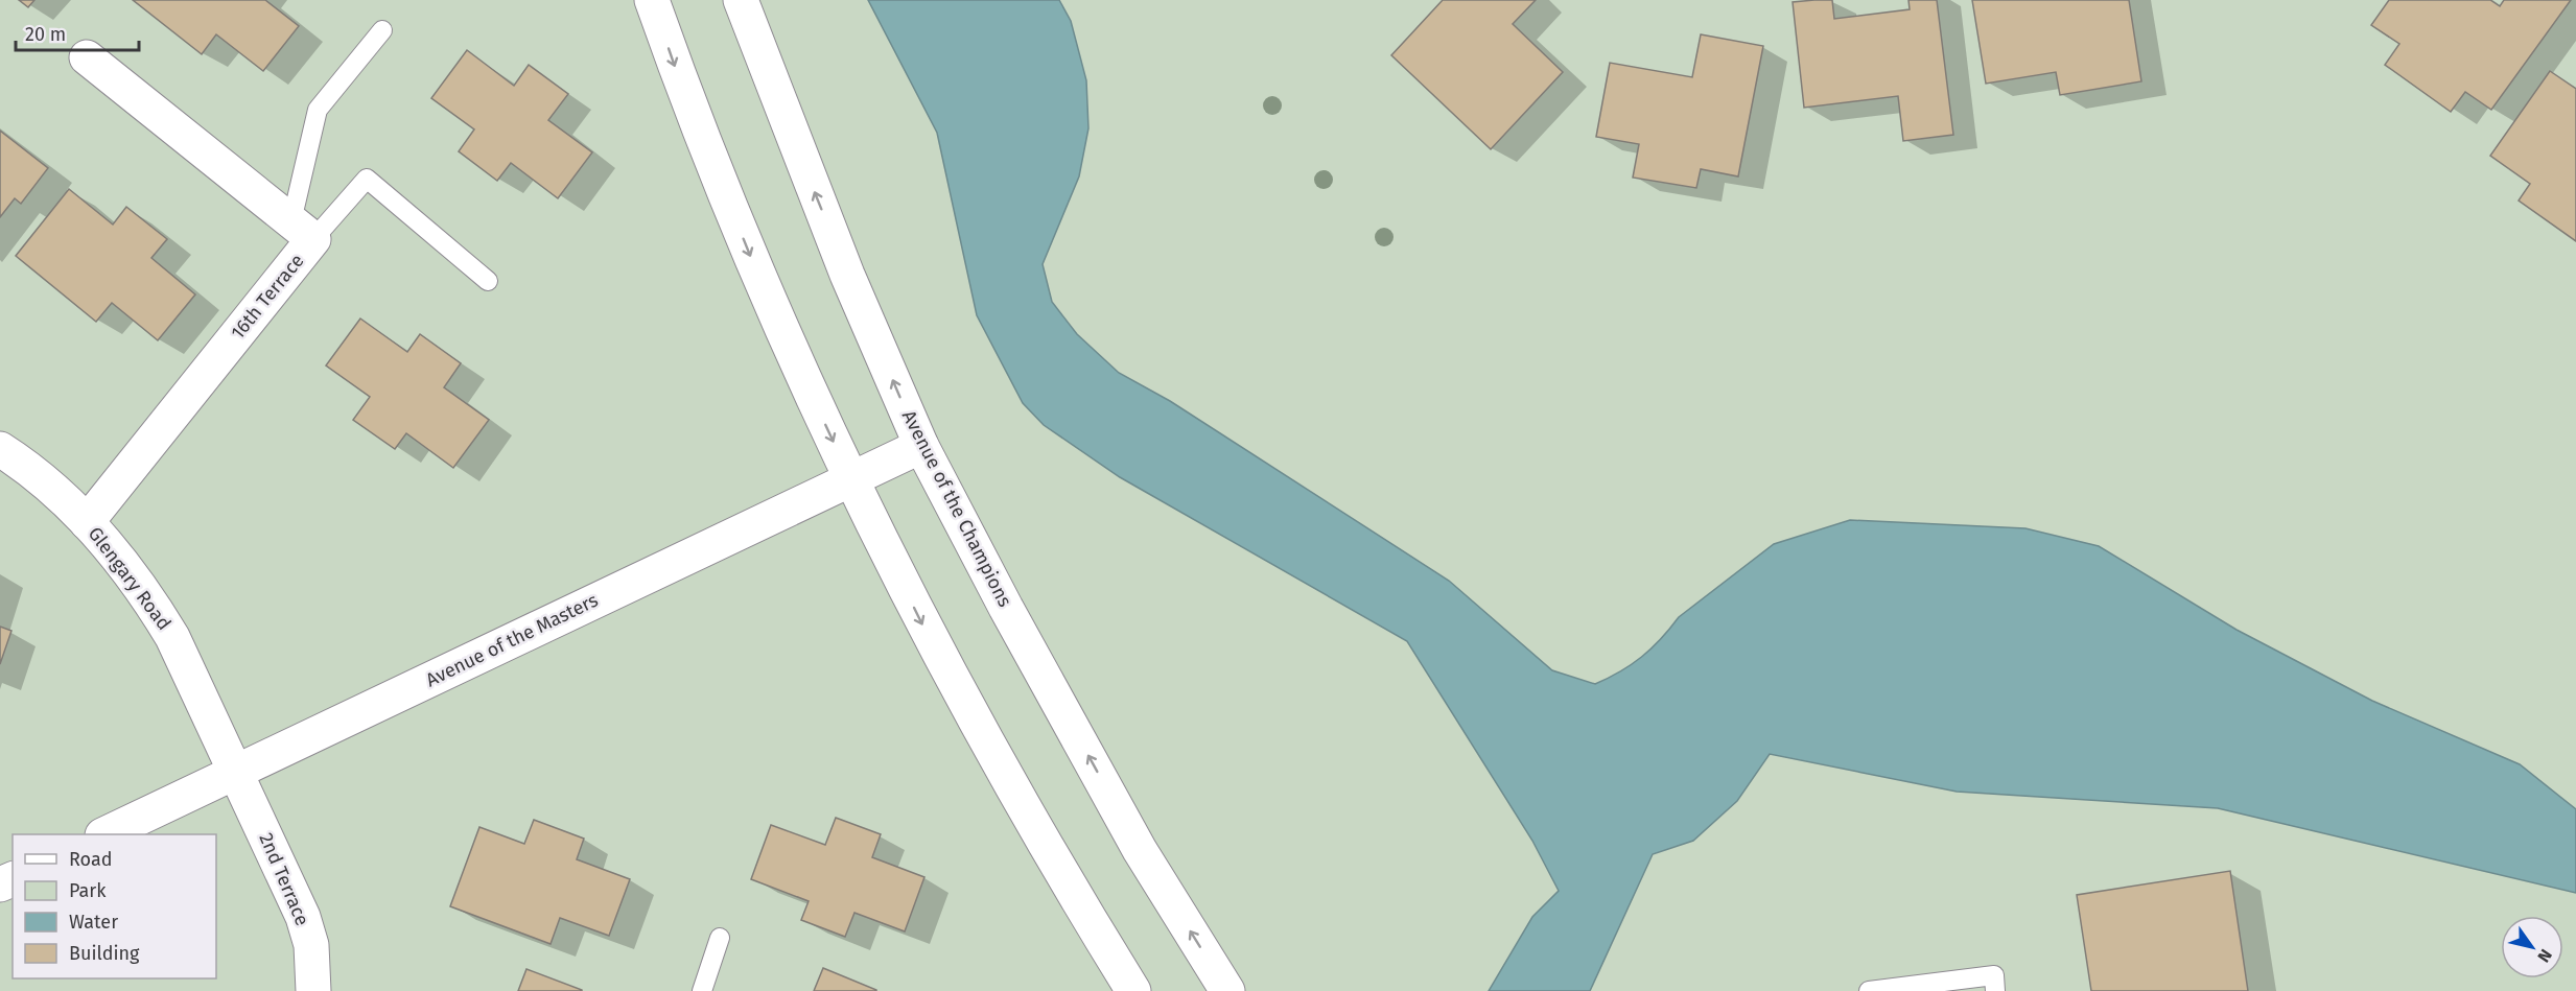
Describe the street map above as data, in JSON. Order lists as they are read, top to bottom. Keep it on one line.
{"streets":{"street":["16th Terrace","Avenue of the Champions","Glengary Road","Avenue of the Masters","2nd Terrace"]},"crossings":[["16th Terrace","Glengary Road"],["Avenue of the Champions","Avenue of the Masters"],["Glengary Road","Avenue of the Masters"],["Glengary Road","2nd Terrace"],["Avenue of the Masters","2nd Terrace"]],"legend":["Road","Park","Water","Building"],"scale_bar":"20 m","north":"bottom right"}
